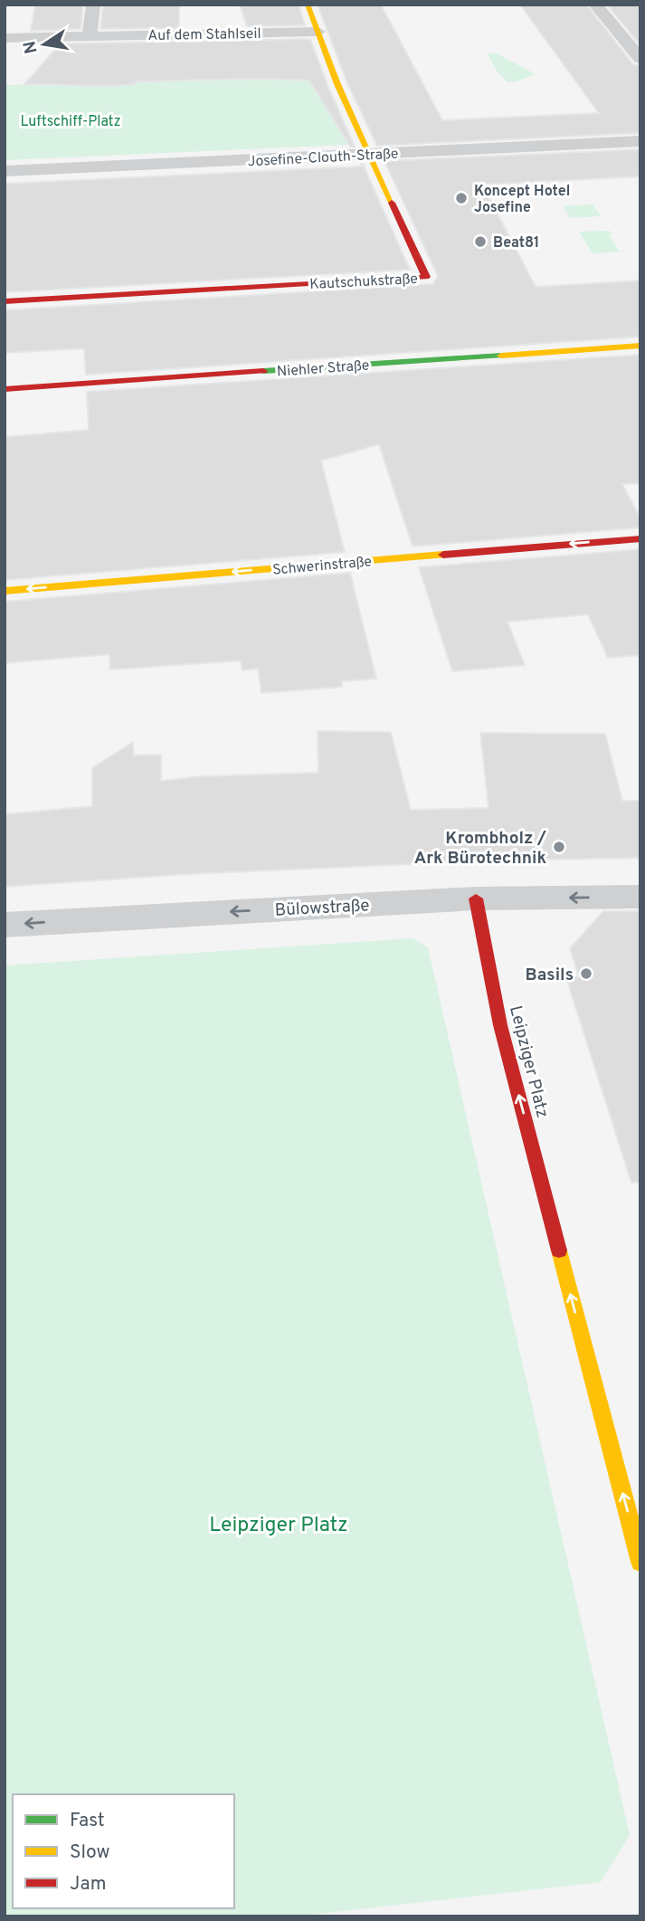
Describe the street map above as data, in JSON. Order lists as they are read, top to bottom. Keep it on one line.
{"streets":{"street":["Auf dem Stahlseil","Josefine-Clouth-Straße","Kautschukstraße","Niehler Straße","Schwerinstraße","Bülowstraße","Leipziger Platz"]},"crossings":[["Auf dem Stahlseil","Kautschukstraße"],["Josefine-Clouth-Straße","Kautschukstraße"],["Bülowstraße","Leipziger Platz"]],"one_way":["Schwerinstraße","Bülowstraße","Leipziger Platz"],"parks":["Luftschiff-Platz","Leipziger Platz"],"places":["Koncept Hotel Josefine","Beat81","Krombholz / Ark Bürotechnik","Basils"],"legend":["Fast","Slow","Jam"],"north":"left"}
